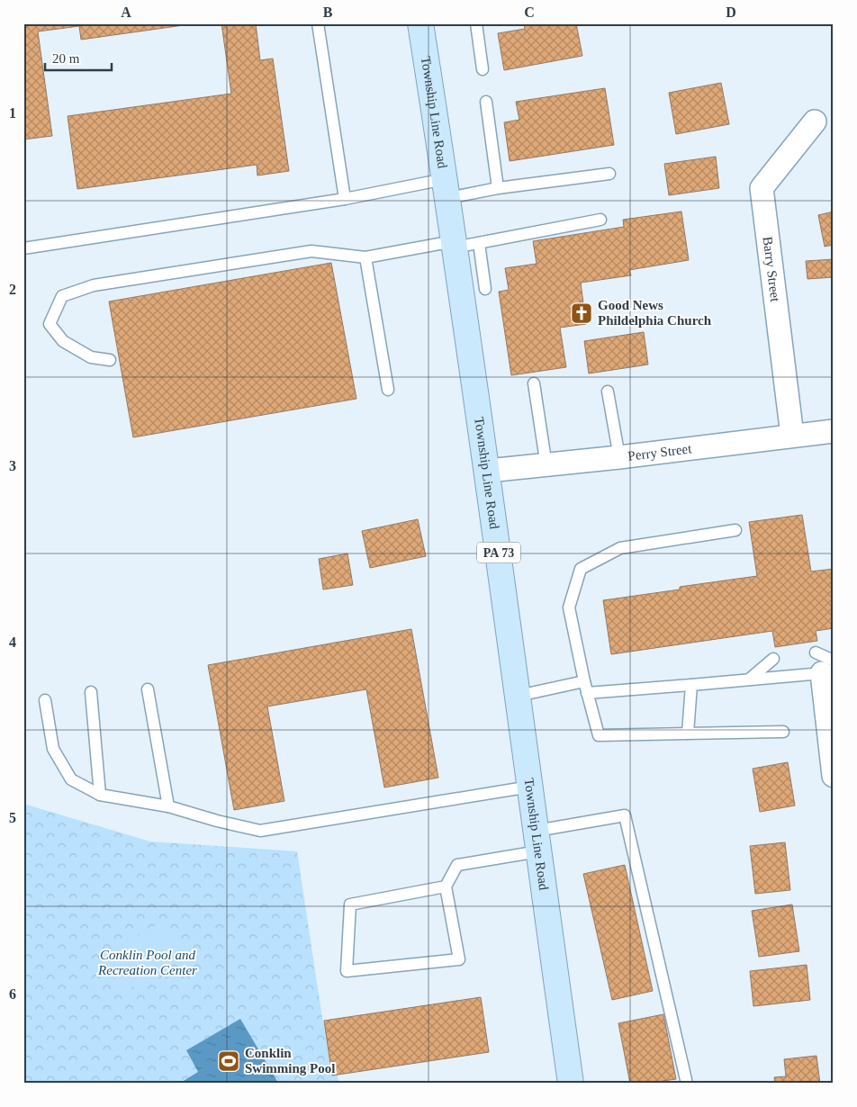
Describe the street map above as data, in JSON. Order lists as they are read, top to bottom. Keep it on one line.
{"streets":{"main road":["Township Line Road","PA 73"],"street":["Barry Street","Perry Street"]},"crossings":[["Township Line Road","Perry Street"],["Barry Street","Perry Street"]],"parks":["Conklin Pool and Recreation Center"],"places":{"church":["Good News Phildelphia Church"],"sports":["Conklin Swimming Pool"]},"scale_bar":"20 m","grid":{"columns":["A","B","C","D"],"rows":["1","2","3","4","5","6"]}}
